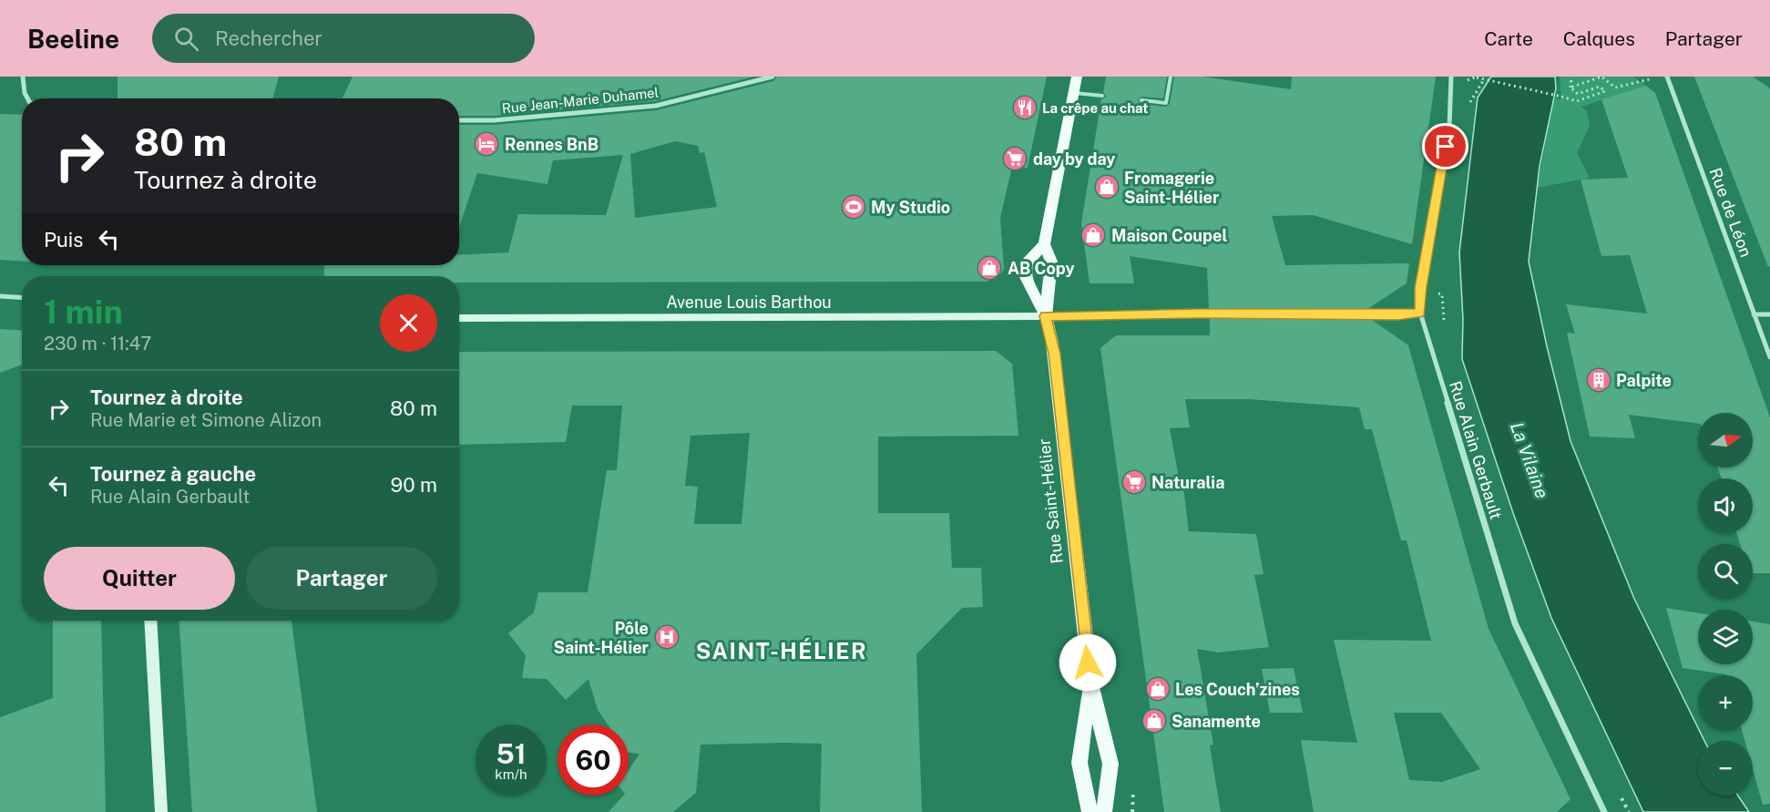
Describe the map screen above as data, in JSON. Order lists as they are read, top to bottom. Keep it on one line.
{"streets":{"main road":["Rue Saint-Hélier"],"street":["Rue Jean-Marie Duhamel","Rue de Léon","Avenue Louis Barthou","Rue Alain Gerbault"]},"crossings":[["Avenue Louis Barthou","Rue Saint-Hélier"]],"districts":["SAINT-HÉLIER"],"water":["La Vilaine"],"places":{"restaurant":["La crêpe au chat"],"hotel":["Rennes BnB"],"supermarket":["day by day","Naturalia"],"shop":["Fromagerie Saint-Hélier","Maison Coupel","AB Copy","Les Couch’zines","Sanamente"],"sports":["My Studio"],"building":["Palpite"],"hospital":["Pôle Saint-Hélier"]},"north":"right","page":{"header":"Beeline","search":"Rechercher","nav":["Carte","Calques","Partager"],"turn":["80 m","Tournez à droite"],"then":"Puis","heading":["1 min","230 m · 11:47"],"list":[{"name":"Tournez à droite","note":"Rue Marie et Simone Alizon","value":"80 m"},{"name":"Tournez à gauche","note":"Rue Alain Gerbault","value":"90 m"}],"map_buttons":["+","−"],"buttons":["Quitter","Partager"],"speed":"51 km/h","limit":"60"}}
